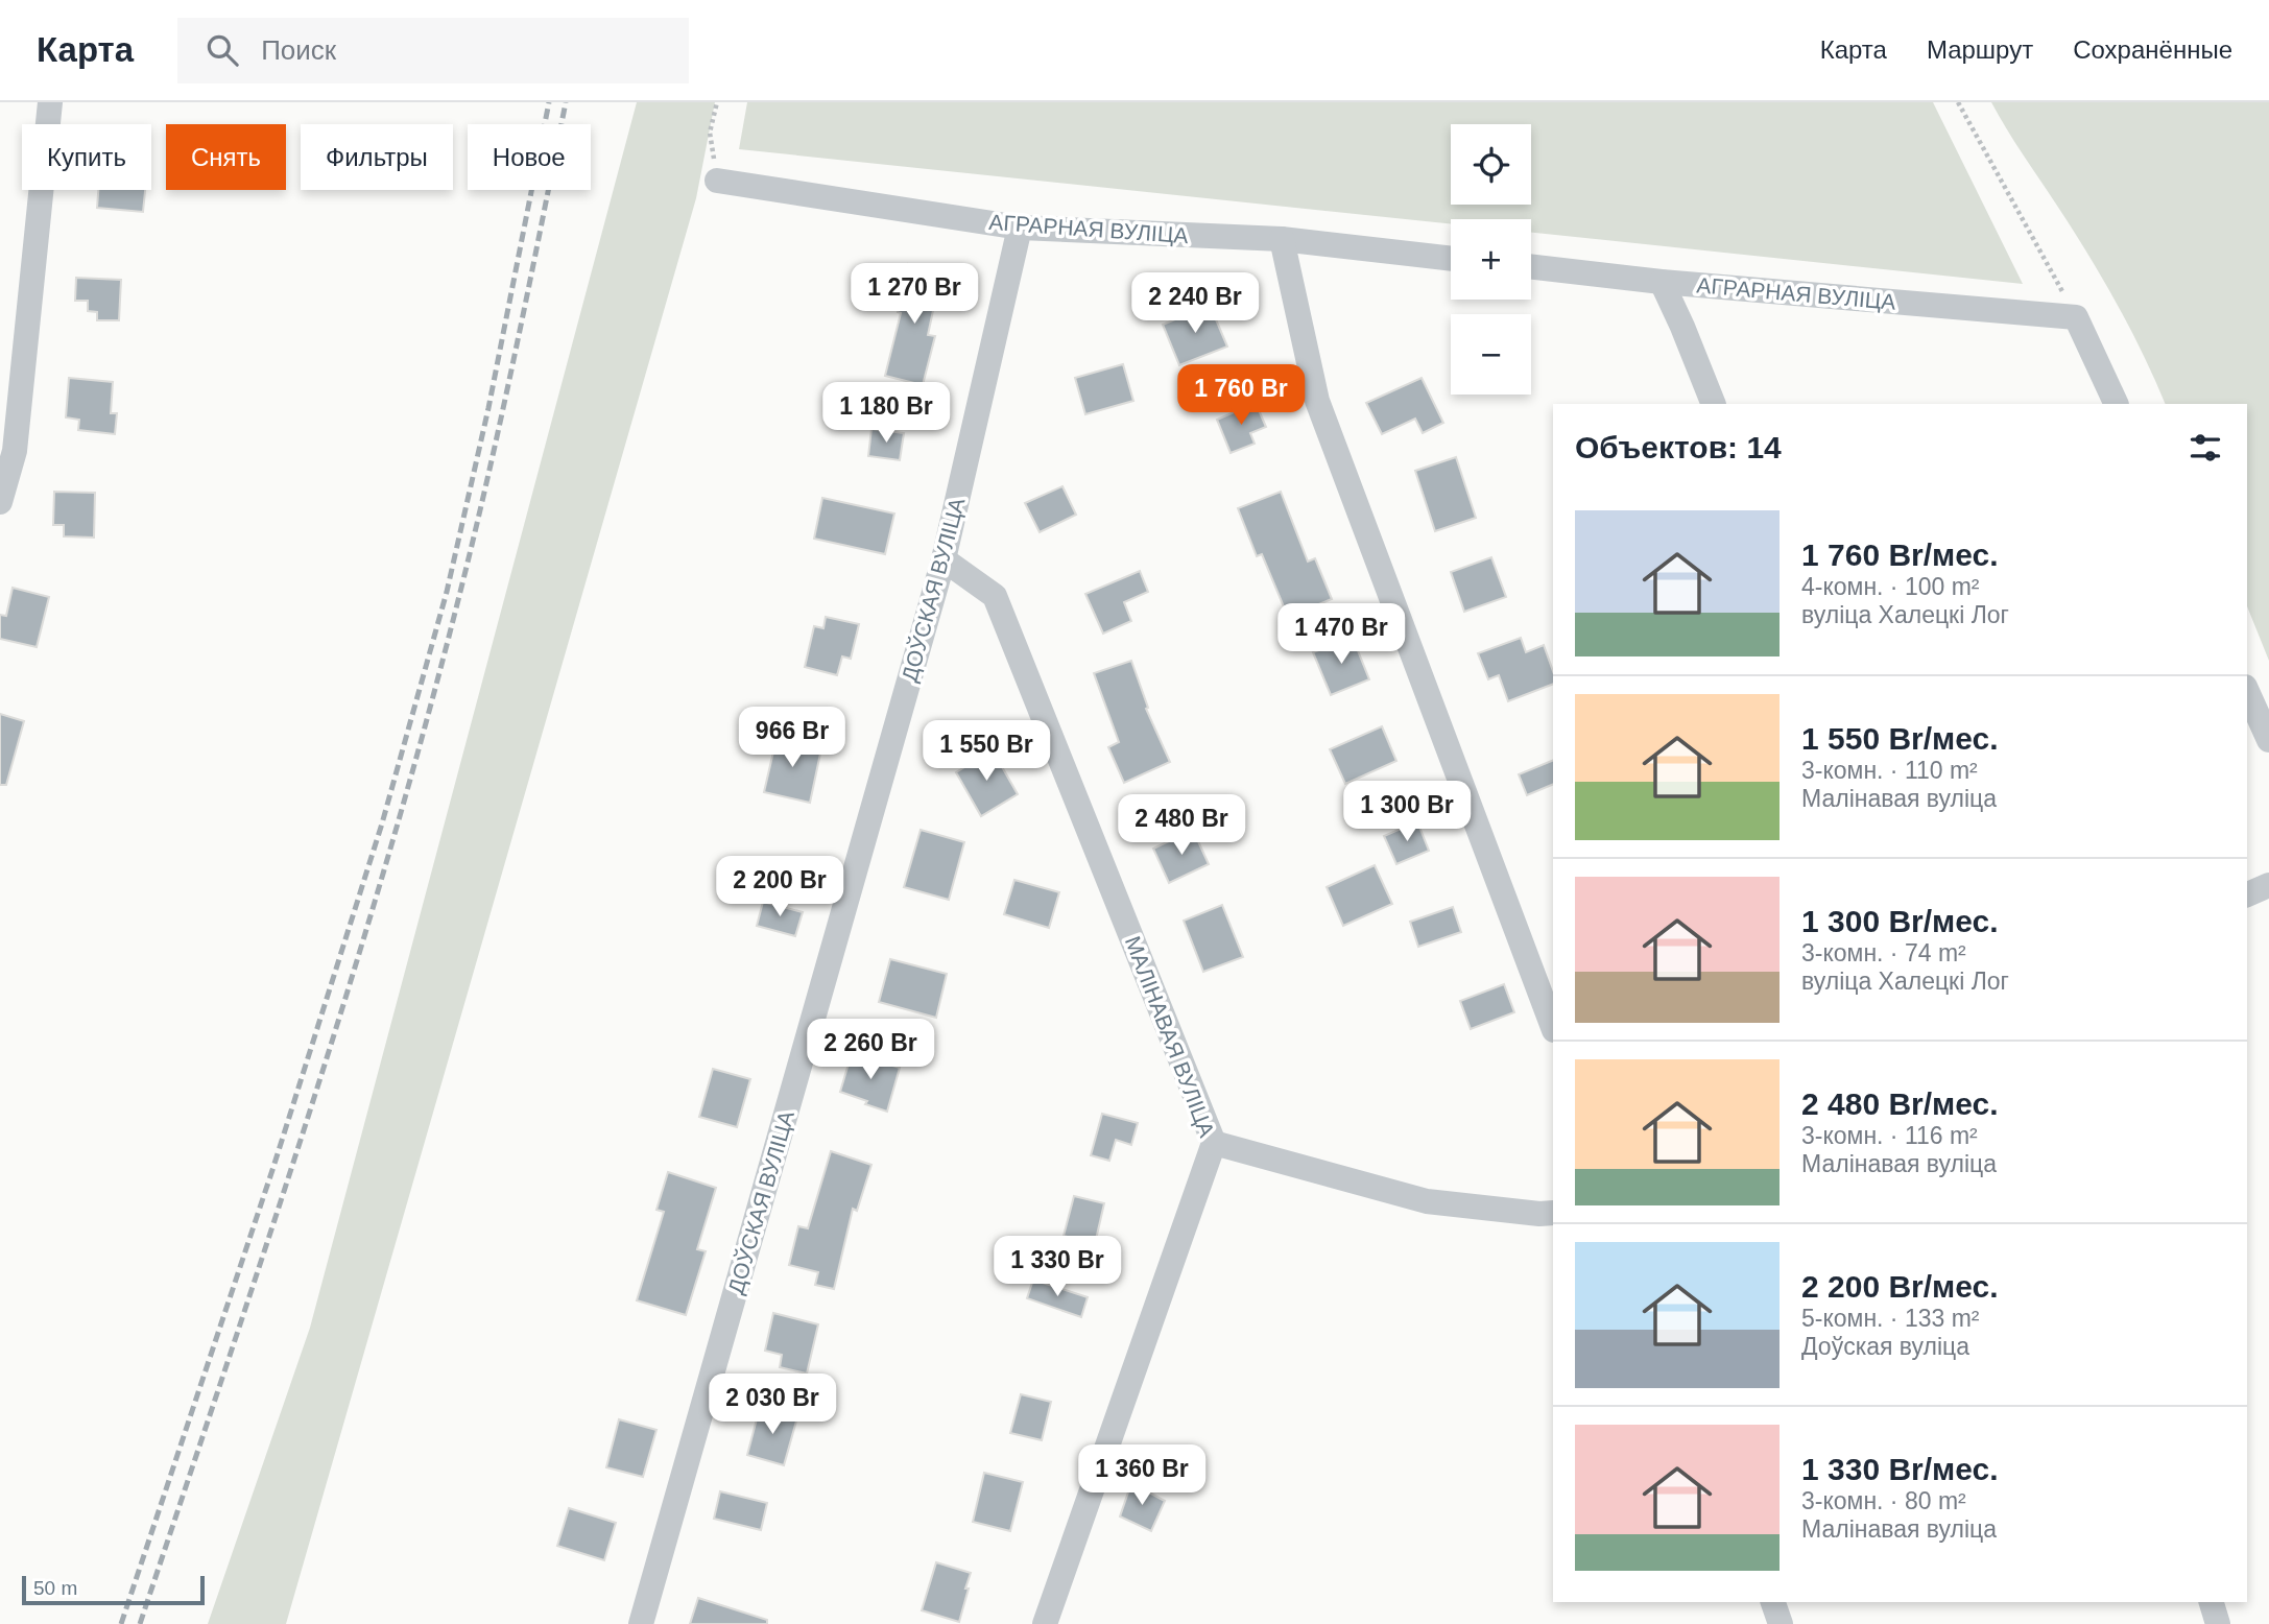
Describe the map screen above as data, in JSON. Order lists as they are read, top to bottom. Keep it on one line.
{"streets":{"street":["АГРАРНАЯ ВУЛІЦА","ДОЎСКАЯ ВУЛІЦА","МАЛІНАВАЯ ВУЛІЦА"]},"crossings":[["АГРАРНАЯ ВУЛІЦА","ДОЎСКАЯ ВУЛІЦА"],["ДОЎСКАЯ ВУЛІЦА","МАЛІНАВАЯ ВУЛІЦА"]],"scale_bar":"50 m","page":{"header":"Карта","search":"Поиск","nav":["Карта","Маршрут","Сохранённые"],"map_buttons":["+","−"],"chip":["Купить","Снять","Фильтры","Новое"],"price":["1 270 Br","2 240 Br","1 760 Br","1 180 Br","1 470 Br","966 Br","1 550 Br","1 300 Br","2 480 Br","2 200 Br","2 260 Br","1 330 Br","2 030 Br","1 360 Br"],"heading":"Объектов: 14","list":[{"name":"1 760 Br/мес.","note":"4-комн. · 100 m² · вуліца Халецкі Лог"},{"name":"1 550 Br/мес.","note":"3-комн. · 110 m² · Малінавая вуліца"},{"name":"1 300 Br/мес.","note":"3-комн. · 74 m² · вуліца Халецкі Лог"},{"name":"2 480 Br/мес.","note":"3-комн. · 116 m² · Малінавая вуліца"},{"name":"2 200 Br/мес.","note":"5-комн. · 133 m² · Доўская вуліца"},{"name":"1 330 Br/мес.","note":"3-комн. · 80 m² · Малінавая вуліца"}],"scale":"50 m"}}
